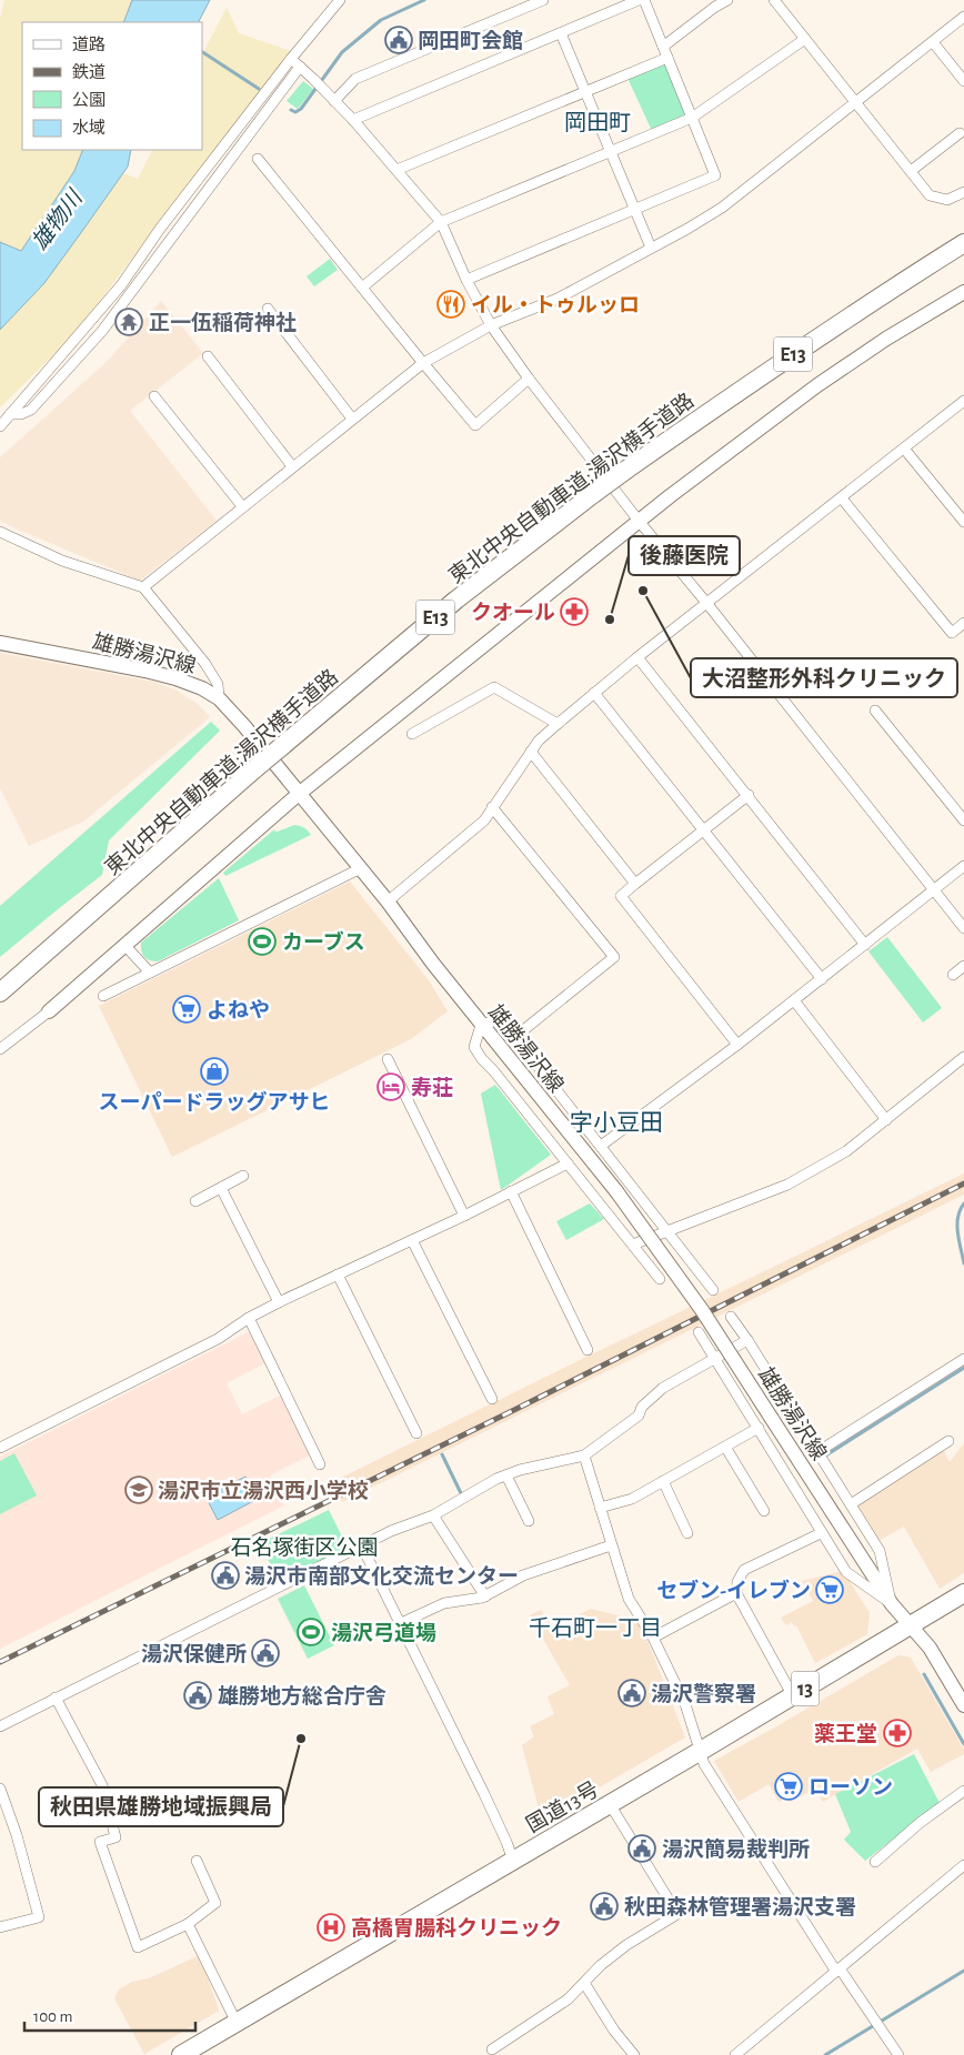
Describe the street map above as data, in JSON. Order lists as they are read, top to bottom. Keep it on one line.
{"streets":{"highway":["E13","東北中央自動車道;湯沢横手道路","13","国道13号"],"main road":["雄勝湯沢線"]},"crossings":[["雄勝湯沢線","国道13号"]],"districts":["岡田町","字小豆田","千石町一丁目"],"water":["雄物川"],"parks":["石名塚街区公園"],"places":{"public building":["岡田町会館","湯沢市南部文化交流センター","湯沢保健所","湯沢警察署","雄勝地方総合庁舎","湯沢簡易裁判所","秋田森林管理署湯沢支署"],"restaurant":["イル・トゥルッロ"],"temple":["正一伍稲荷神社"],"other":["大沼整形外科クリニック","後藤医院","秋田県雄勝地域振興局"],"pharmacy":["クオール","薬王堂"],"sports":["カーブス","湯沢弓道場"],"supermarket":["よねや","セブン-イレブン","ローソン"],"shop":["スーパードラッグアサヒ"],"hotel":["寿荘"],"school or university":["湯沢市立湯沢西小学校"],"hospital":["高橋胃腸科クリニック"]},"legend":["道路","鉄道","公園","水域"],"scale_bar":"100 m"}
